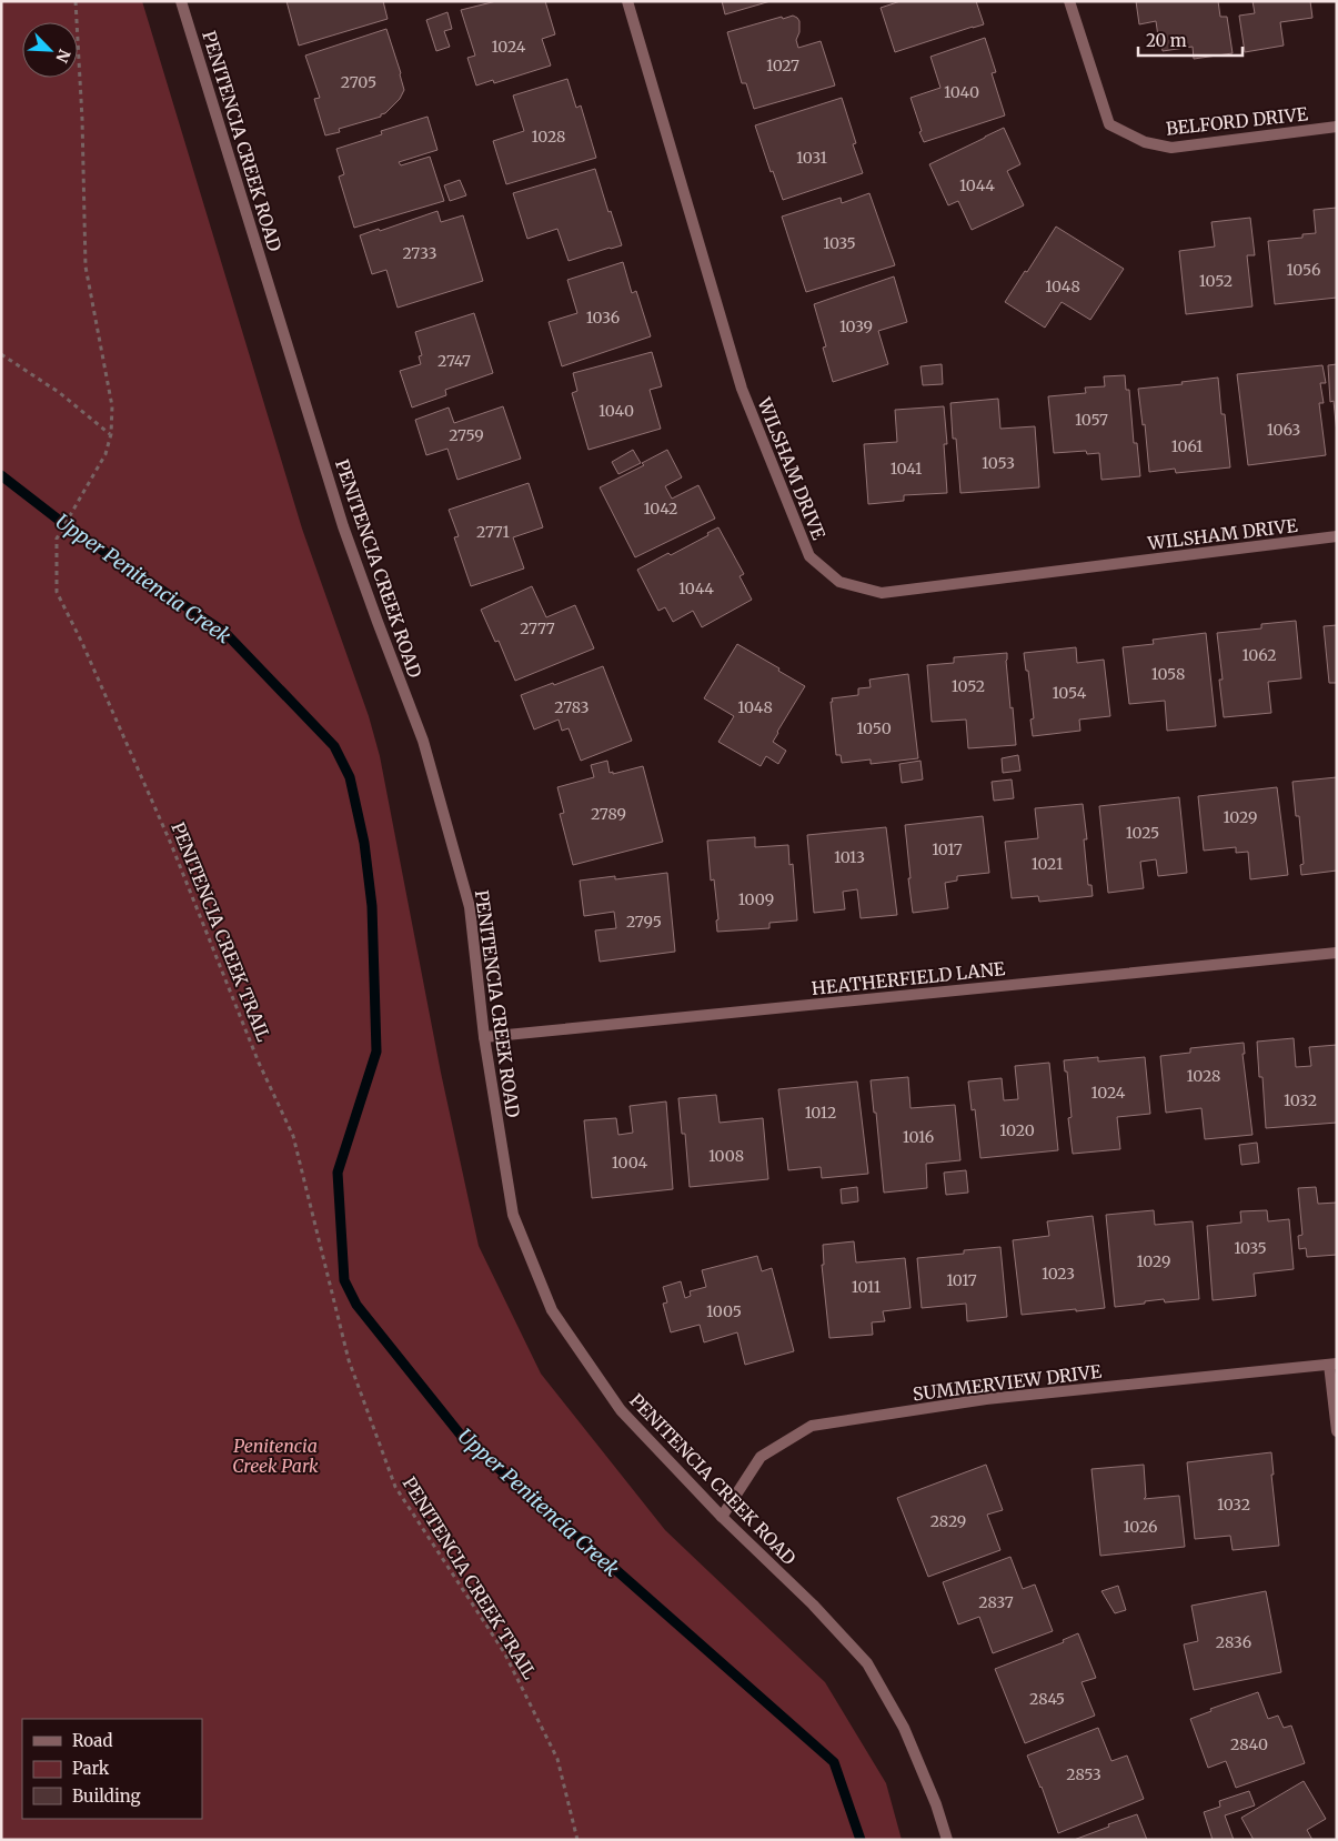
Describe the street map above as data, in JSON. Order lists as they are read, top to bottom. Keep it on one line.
{"streets":{"street":["BELFORD DRIVE","PENITENCIA CREEK ROAD","WILSHAM DRIVE","HEATHERFIELD LANE","SUMMERVIEW DRIVE"],"path":["PENITENCIA CREEK TRAIL"]},"crossings":[["PENITENCIA CREEK ROAD","HEATHERFIELD LANE"],["PENITENCIA CREEK ROAD","SUMMERVIEW DRIVE"]],"water":["Upper Penitencia Creek"],"parks":["Penitencia Creek Park"],"house_numbers":["1024","1027","2705","1040","1028","1031","1044","1035","2733","1056","1052","1048","1036","1039","2747","1040","1057","1063","2759","1061","1053","1041","1042","2771","1044","2777","1062","1058","1052","1054","2783","1048","1050","2789","1029","1025","1017","1013","1021","1009","2795","1028","1024","1032","1012","1020","1016","1008","1004","1035","1029","1023","1017","1011","1005","1032","2829","1026","2837","2836","2845","2840","2853"],"legend":["Road","Park","Building"],"scale_bar":"20 m","north":"bottom right"}
